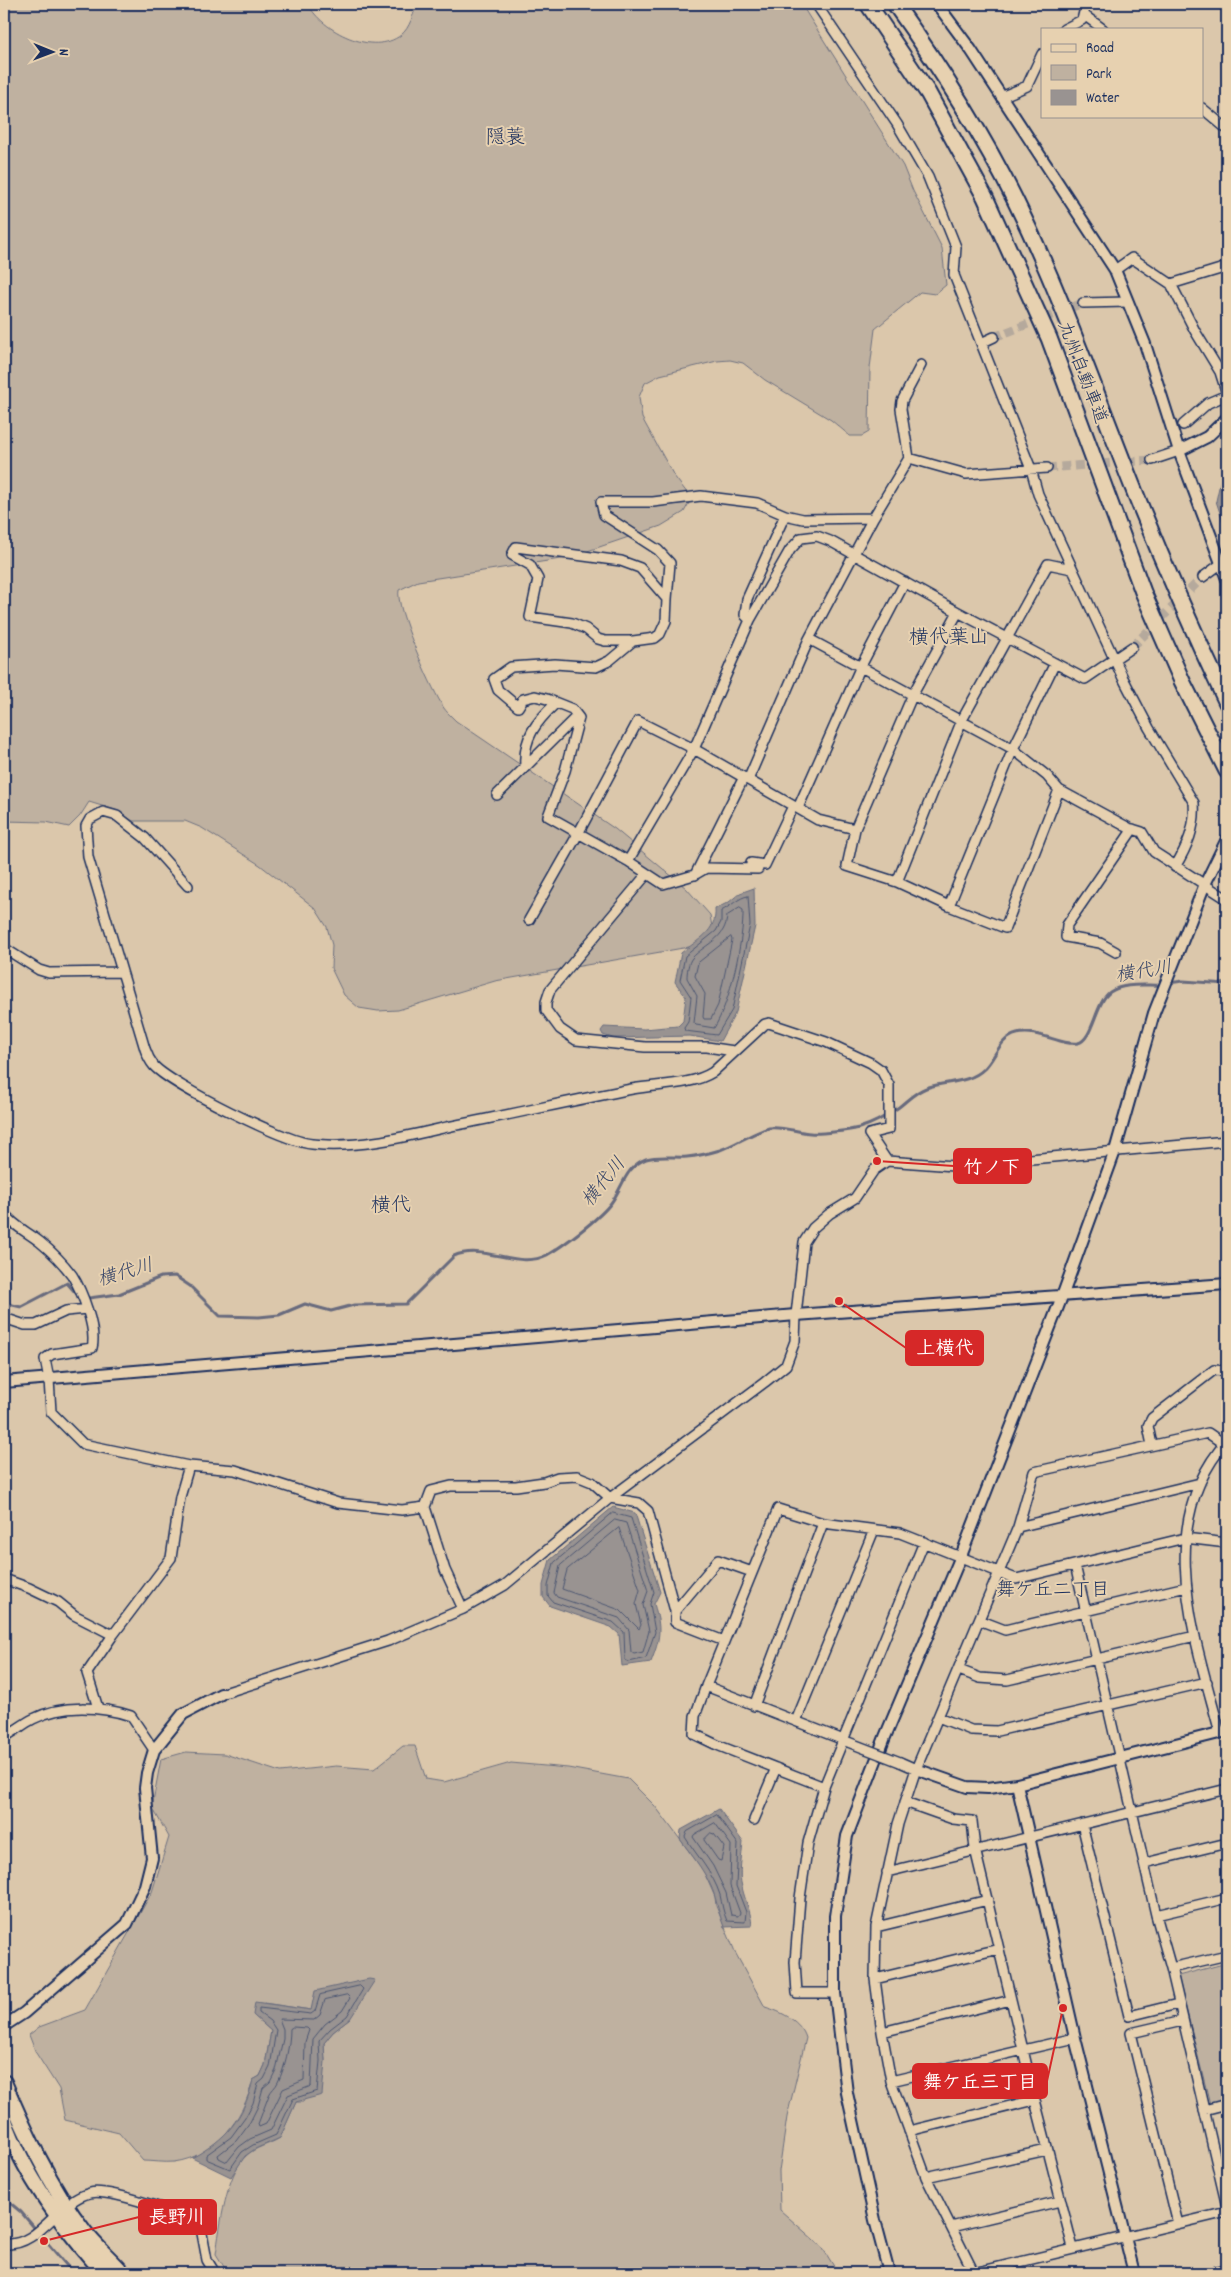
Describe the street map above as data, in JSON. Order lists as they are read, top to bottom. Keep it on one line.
{"streets":{"highway":["九州自動車道"]},"districts":["隠蓑","横代葉山","横代","舞ケ丘二丁目"],"water":["横代川"],"places":["竹ノ下","上横代","舞ケ丘三丁目","長野川"],"legend":["Road","Park","Water"],"north":"right"}
